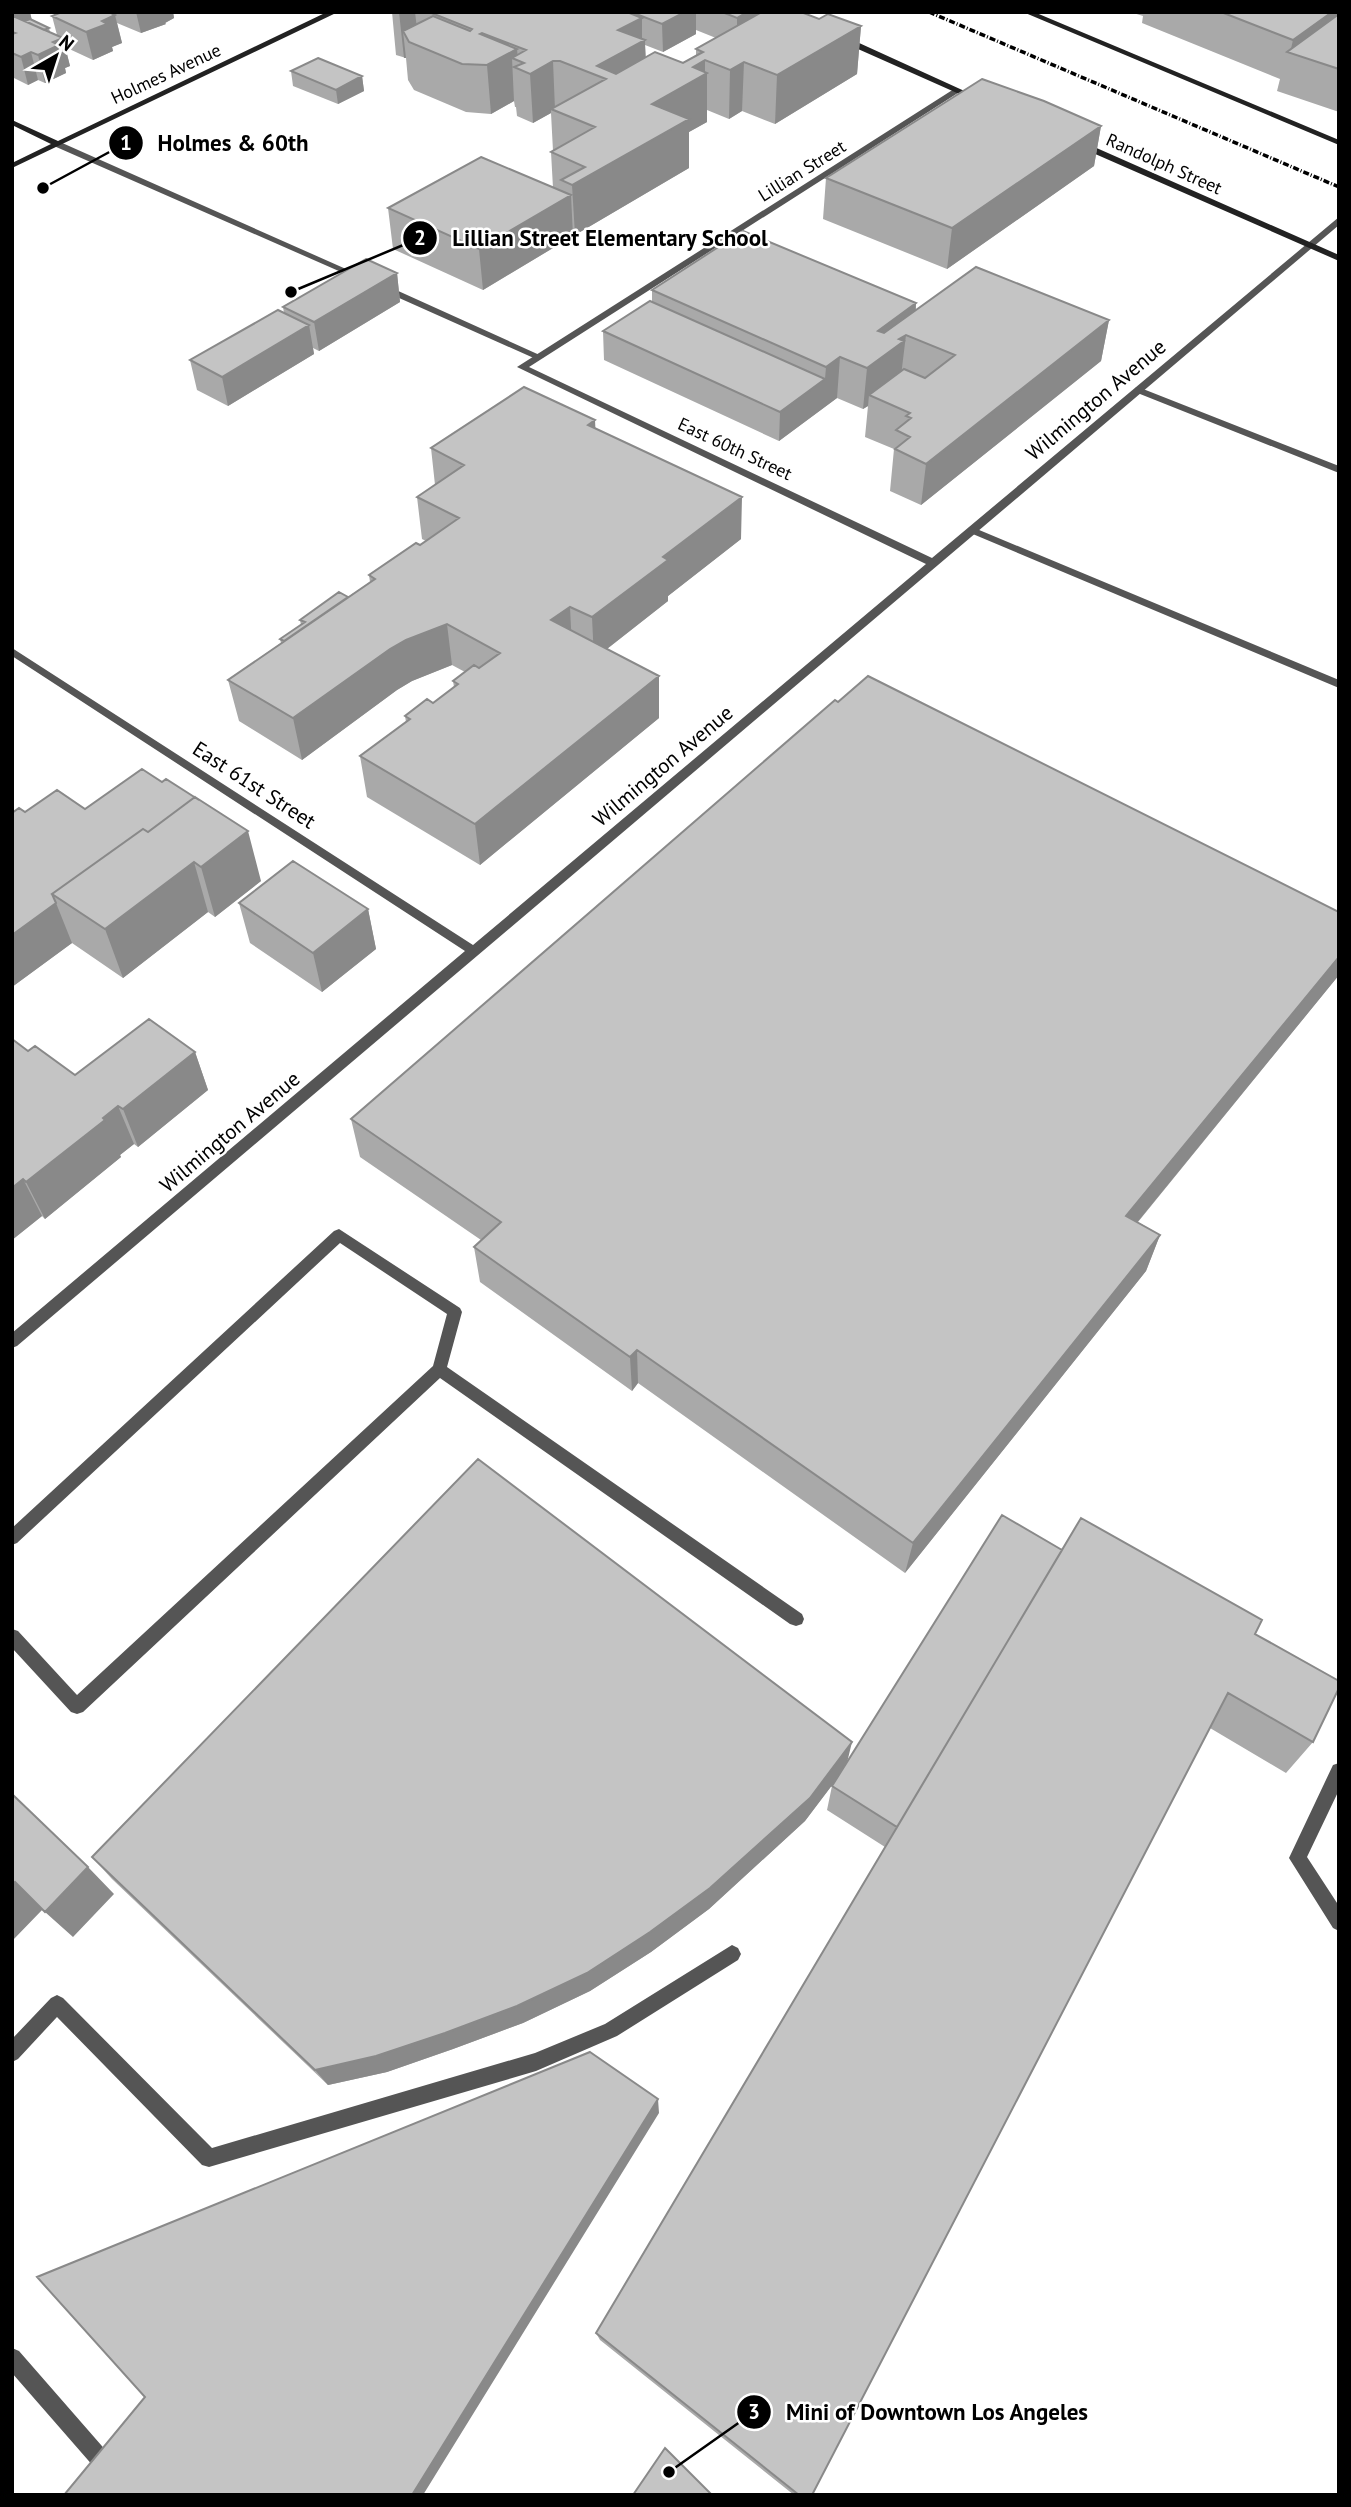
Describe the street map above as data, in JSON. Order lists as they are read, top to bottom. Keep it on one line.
{"streets":{"street":["Holmes Avenue","Randolph Street","Lillian Street","Wilmington Avenue","East 60th Street","East 61st Street"]},"crossings":[["Randolph Street","Wilmington Avenue"],["Lillian Street","East 60th Street"],["Wilmington Avenue","East 60th Street"],["Wilmington Avenue","East 61st Street"]],"places":["Holmes & 60th","Lillian Street Elementary School","Mini of Downtown Los Angeles"],"north":"top right"}
